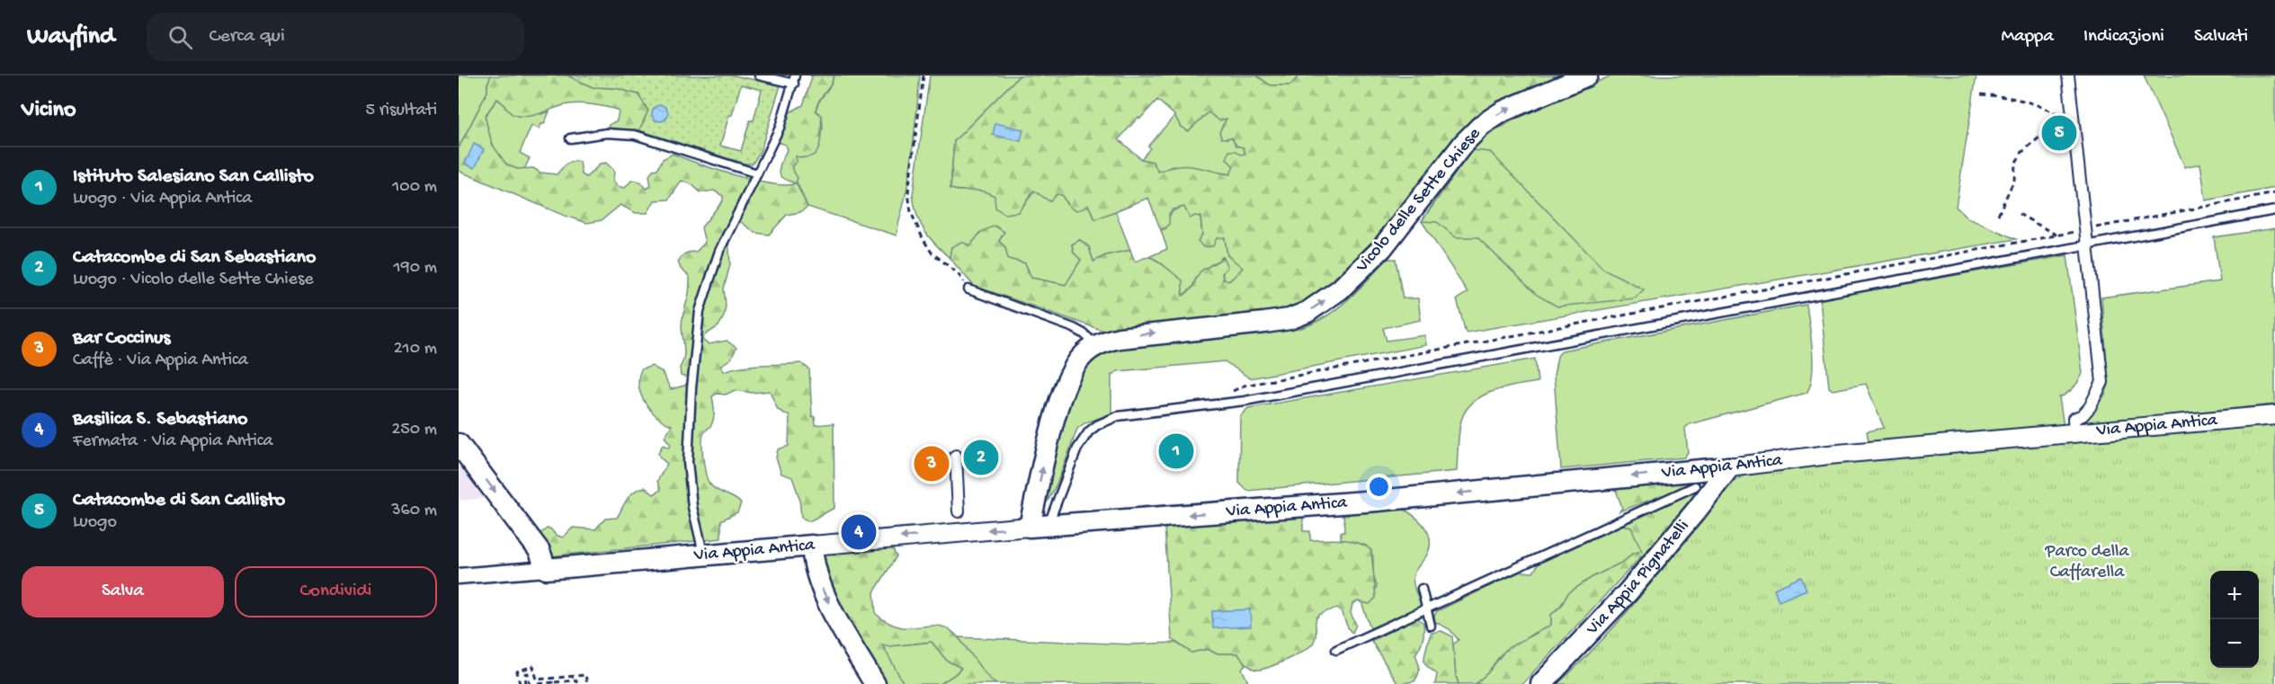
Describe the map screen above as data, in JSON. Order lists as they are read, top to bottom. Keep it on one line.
{"streets":{"main road":["Vicolo delle Sette Chiese","Via Appia Antica","Via Appia Pignatelli"]},"crossings":[["Vicolo delle Sette Chiese","Via Appia Antica"],["Via Appia Antica","Via Appia Pignatelli"]],"one_way":["Vicolo delle Sette Chiese","Via Appia Antica"],"parks":["Parco della Caffarella"],"page":{"header":"Wayfind","search":"Cerca qui","nav":["Mappa","Indicazioni","Salvati"],"heading":["Vicino","5 risultati"],"pins":["5","1","2","3","4"],"list":[{"mark":"1","name":"Istituto Salesiano San Callisto","note":"Luogo · Via Appia Antica","value":"100 m"},{"mark":"2","name":"Catacombe di San Sebastiano","note":"Luogo · Vicolo delle Sette Chiese","value":"190 m"},{"mark":"3","name":"Bar Coccinus","note":"Caffè · Via Appia Antica","value":"210 m"},{"mark":"4","name":"Basilica S. Sebastiano","note":"Fermata · Via Appia Antica","value":"250 m"},{"mark":"5","name":"Catacombe di San Callisto","note":"Luogo","value":"360 m"}],"buttons":["Salva","Condividi"],"map_buttons":["+","−"]}}
